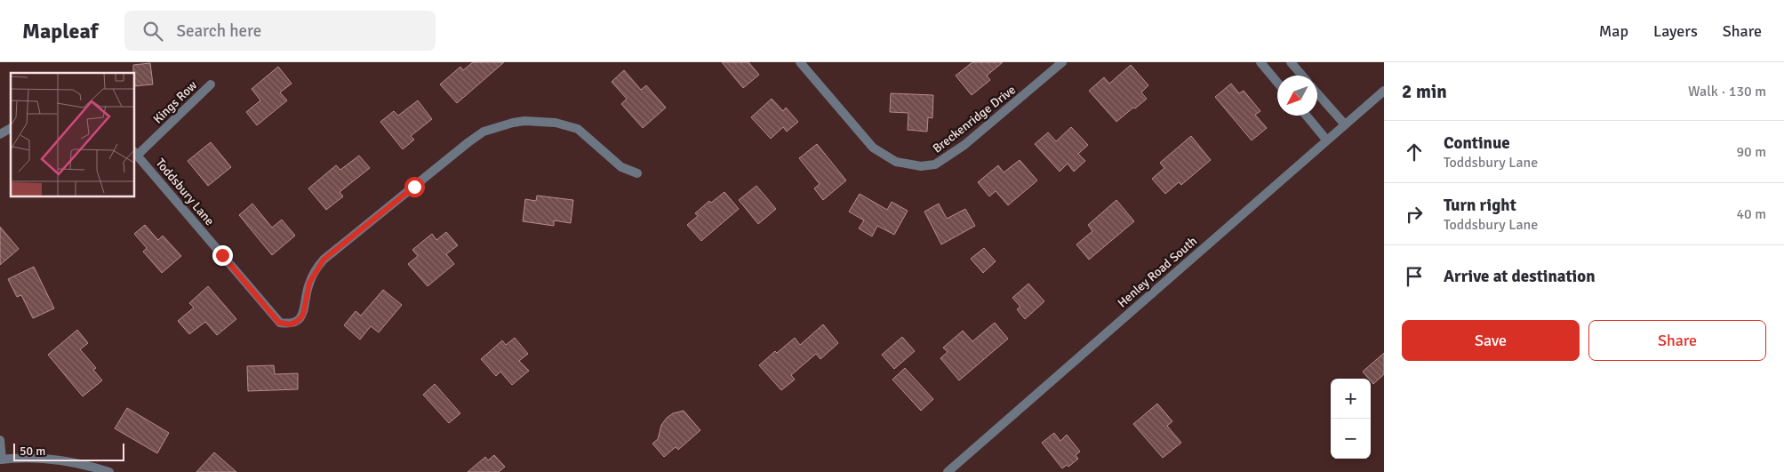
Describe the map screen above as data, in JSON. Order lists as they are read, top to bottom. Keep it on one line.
{"streets":{"street":["Kings Row","Breckenridge Drive","Toddsbury Lane","Henley Road South"]},"crossings":[["Kings Row","Toddsbury Lane"]],"scale_bar":"50 m","north":"bottom left","page":{"header":"Mapleaf","search":"Search here","nav":["Map","Layers","Share"],"heading":["2 min","Walk · 130 m"],"list":[["Continue","Toddsbury Lane","90 m"],["Turn right","Toddsbury Lane","40 m"],"Arrive at destination"],"buttons":["Save","Share"],"map_buttons":["+","−"],"scale":"50 m"}}
